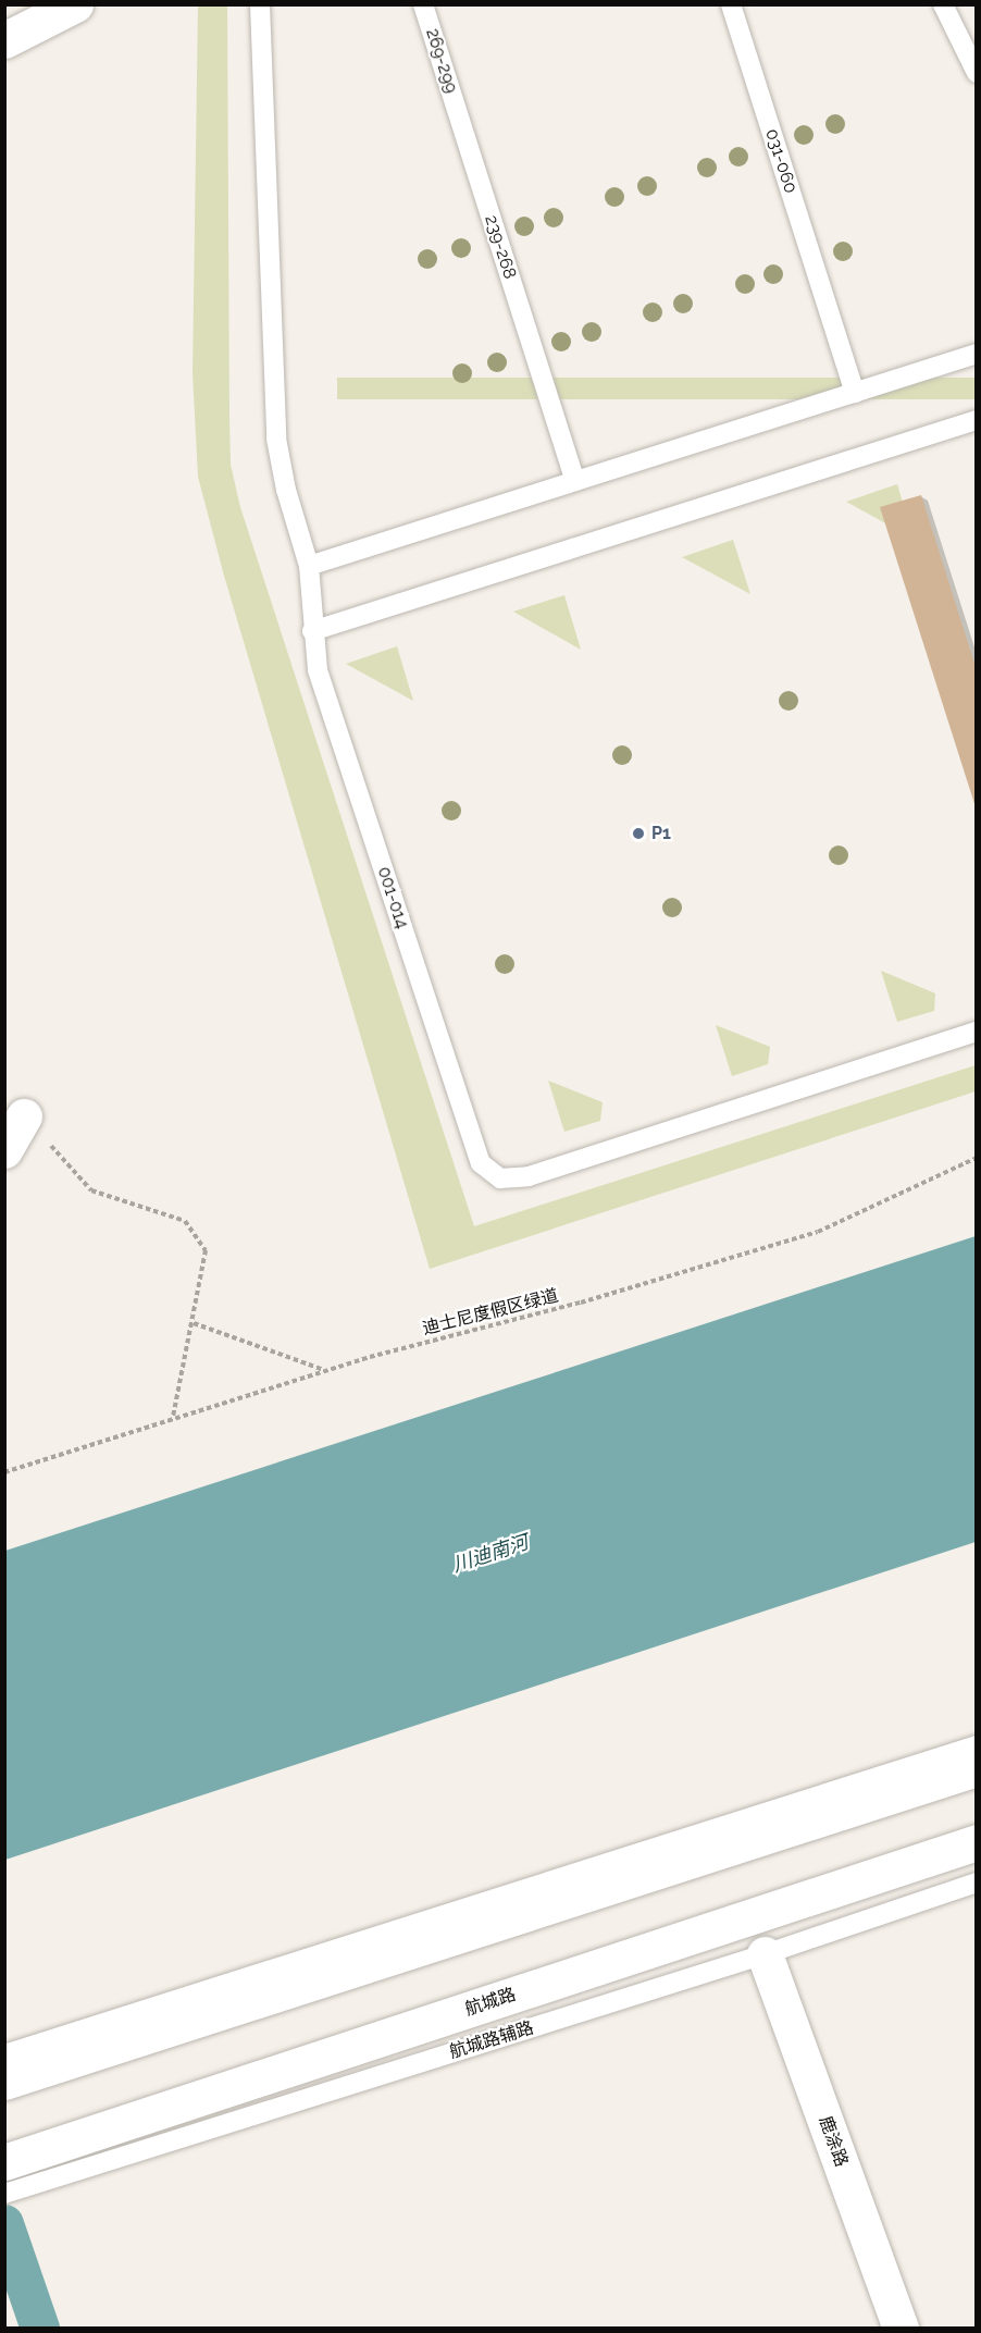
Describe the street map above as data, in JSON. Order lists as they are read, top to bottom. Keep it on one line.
{"streets":{"main road":["航城路","鹿涂路"],"lane":["269-299","031-060","239-268","001-014","航城路辅路"],"path":["迪士尼度假区绿道"]},"crossings":[["269-299","239-268"],["航城路","航城路辅路"],["航城路辅路","鹿涂路"]],"water":["川迪南河"],"places":["P1"]}
